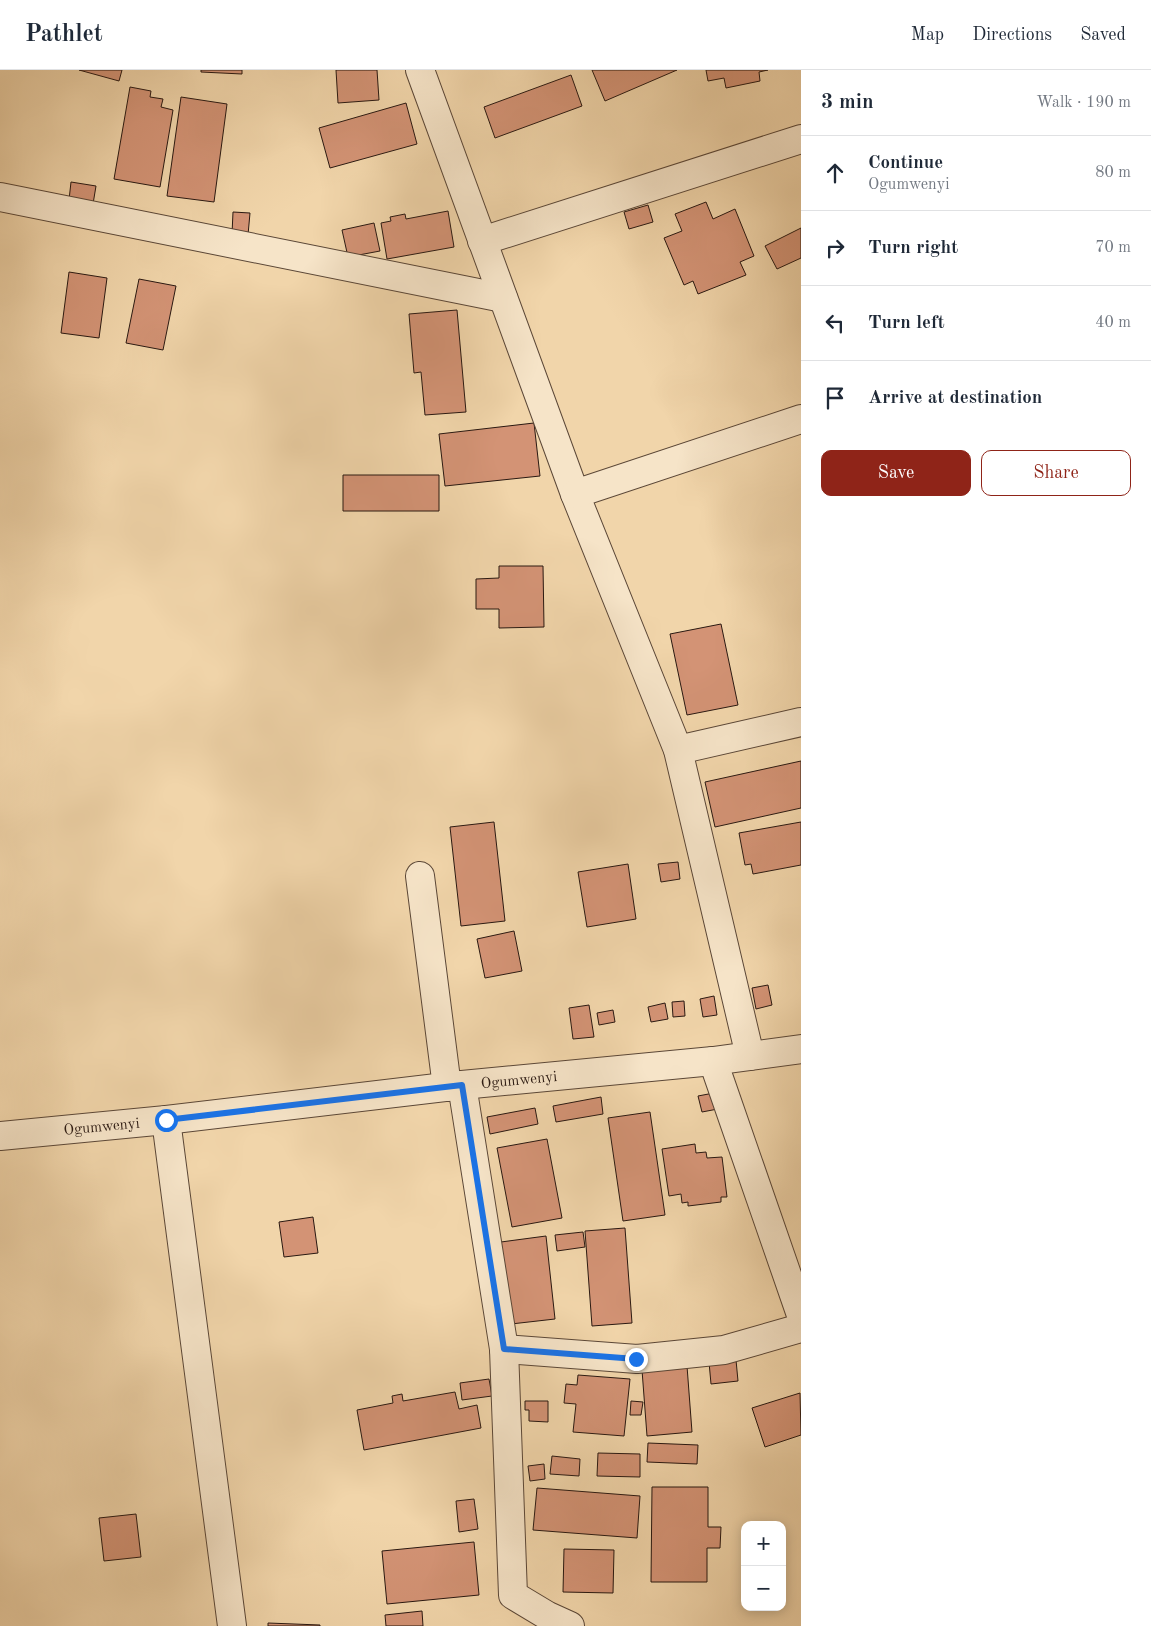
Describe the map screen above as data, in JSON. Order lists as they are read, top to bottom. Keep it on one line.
{"streets":{"street":["Ogumwenyi"]},"page":{"header":"Pathlet","nav":["Map","Directions","Saved"],"heading":["3 min","Walk · 190 m"],"list":[["Continue","Ogumwenyi","80 m"],["Turn right","70 m"],["Turn left","40 m"],"Arrive at destination"],"buttons":["Save","Share"],"map_buttons":["+","−"]}}
